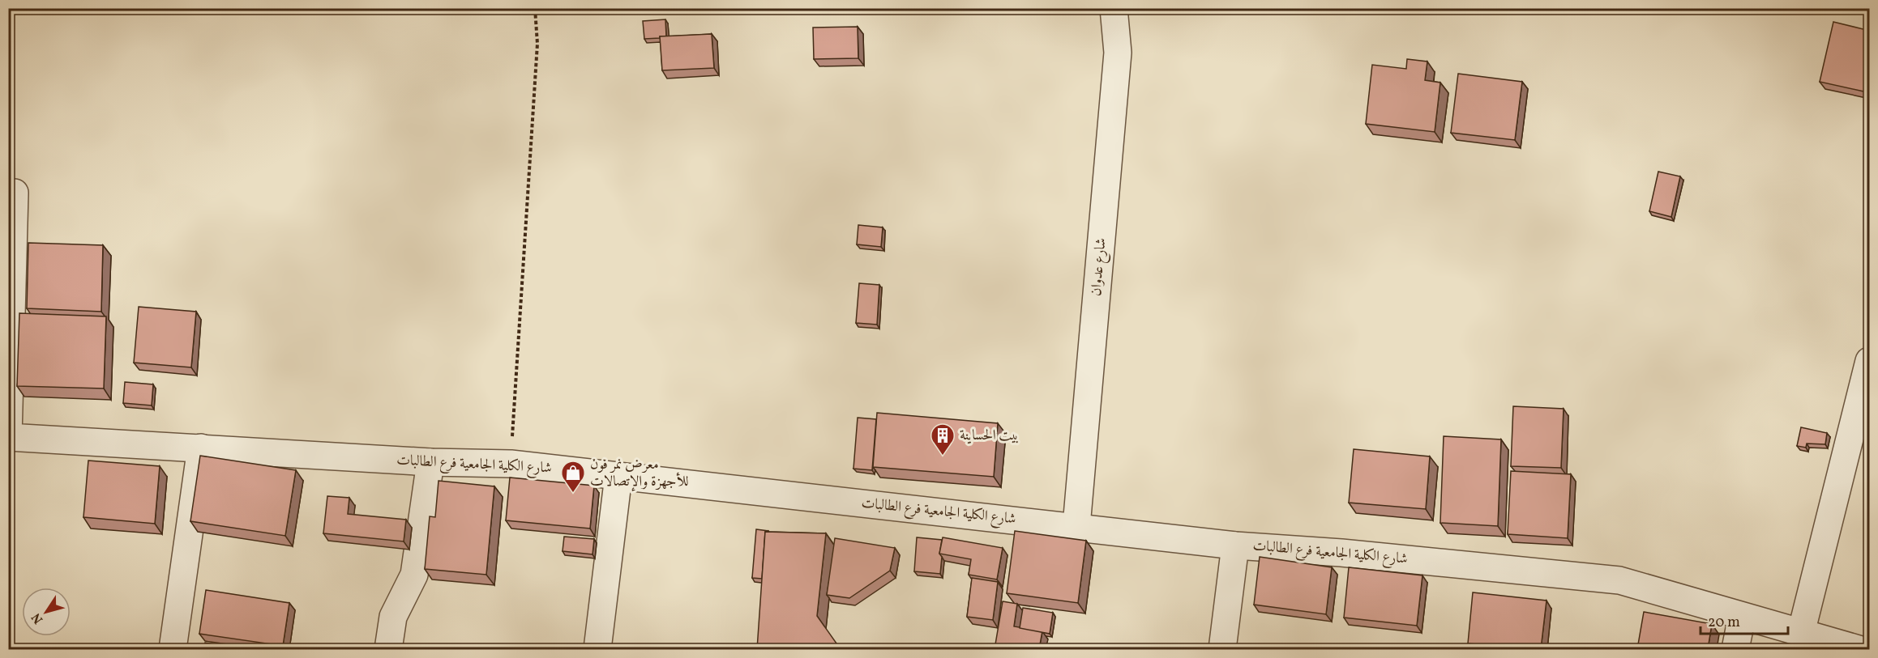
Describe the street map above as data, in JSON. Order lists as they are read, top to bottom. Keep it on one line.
{"streets":{"street":["شارع عدوان","شارع الكلية الجامعية فرع الطالبات"]},"crossings":[["شارع عدوان","شارع الكلية الجامعية فرع الطالبات"]],"places":{"building":["بيت الحساينة"],"shop":["معرض نمر فون للأجهزة والإتصالات"]},"scale_bar":"20 m","north":"bottom left"}
